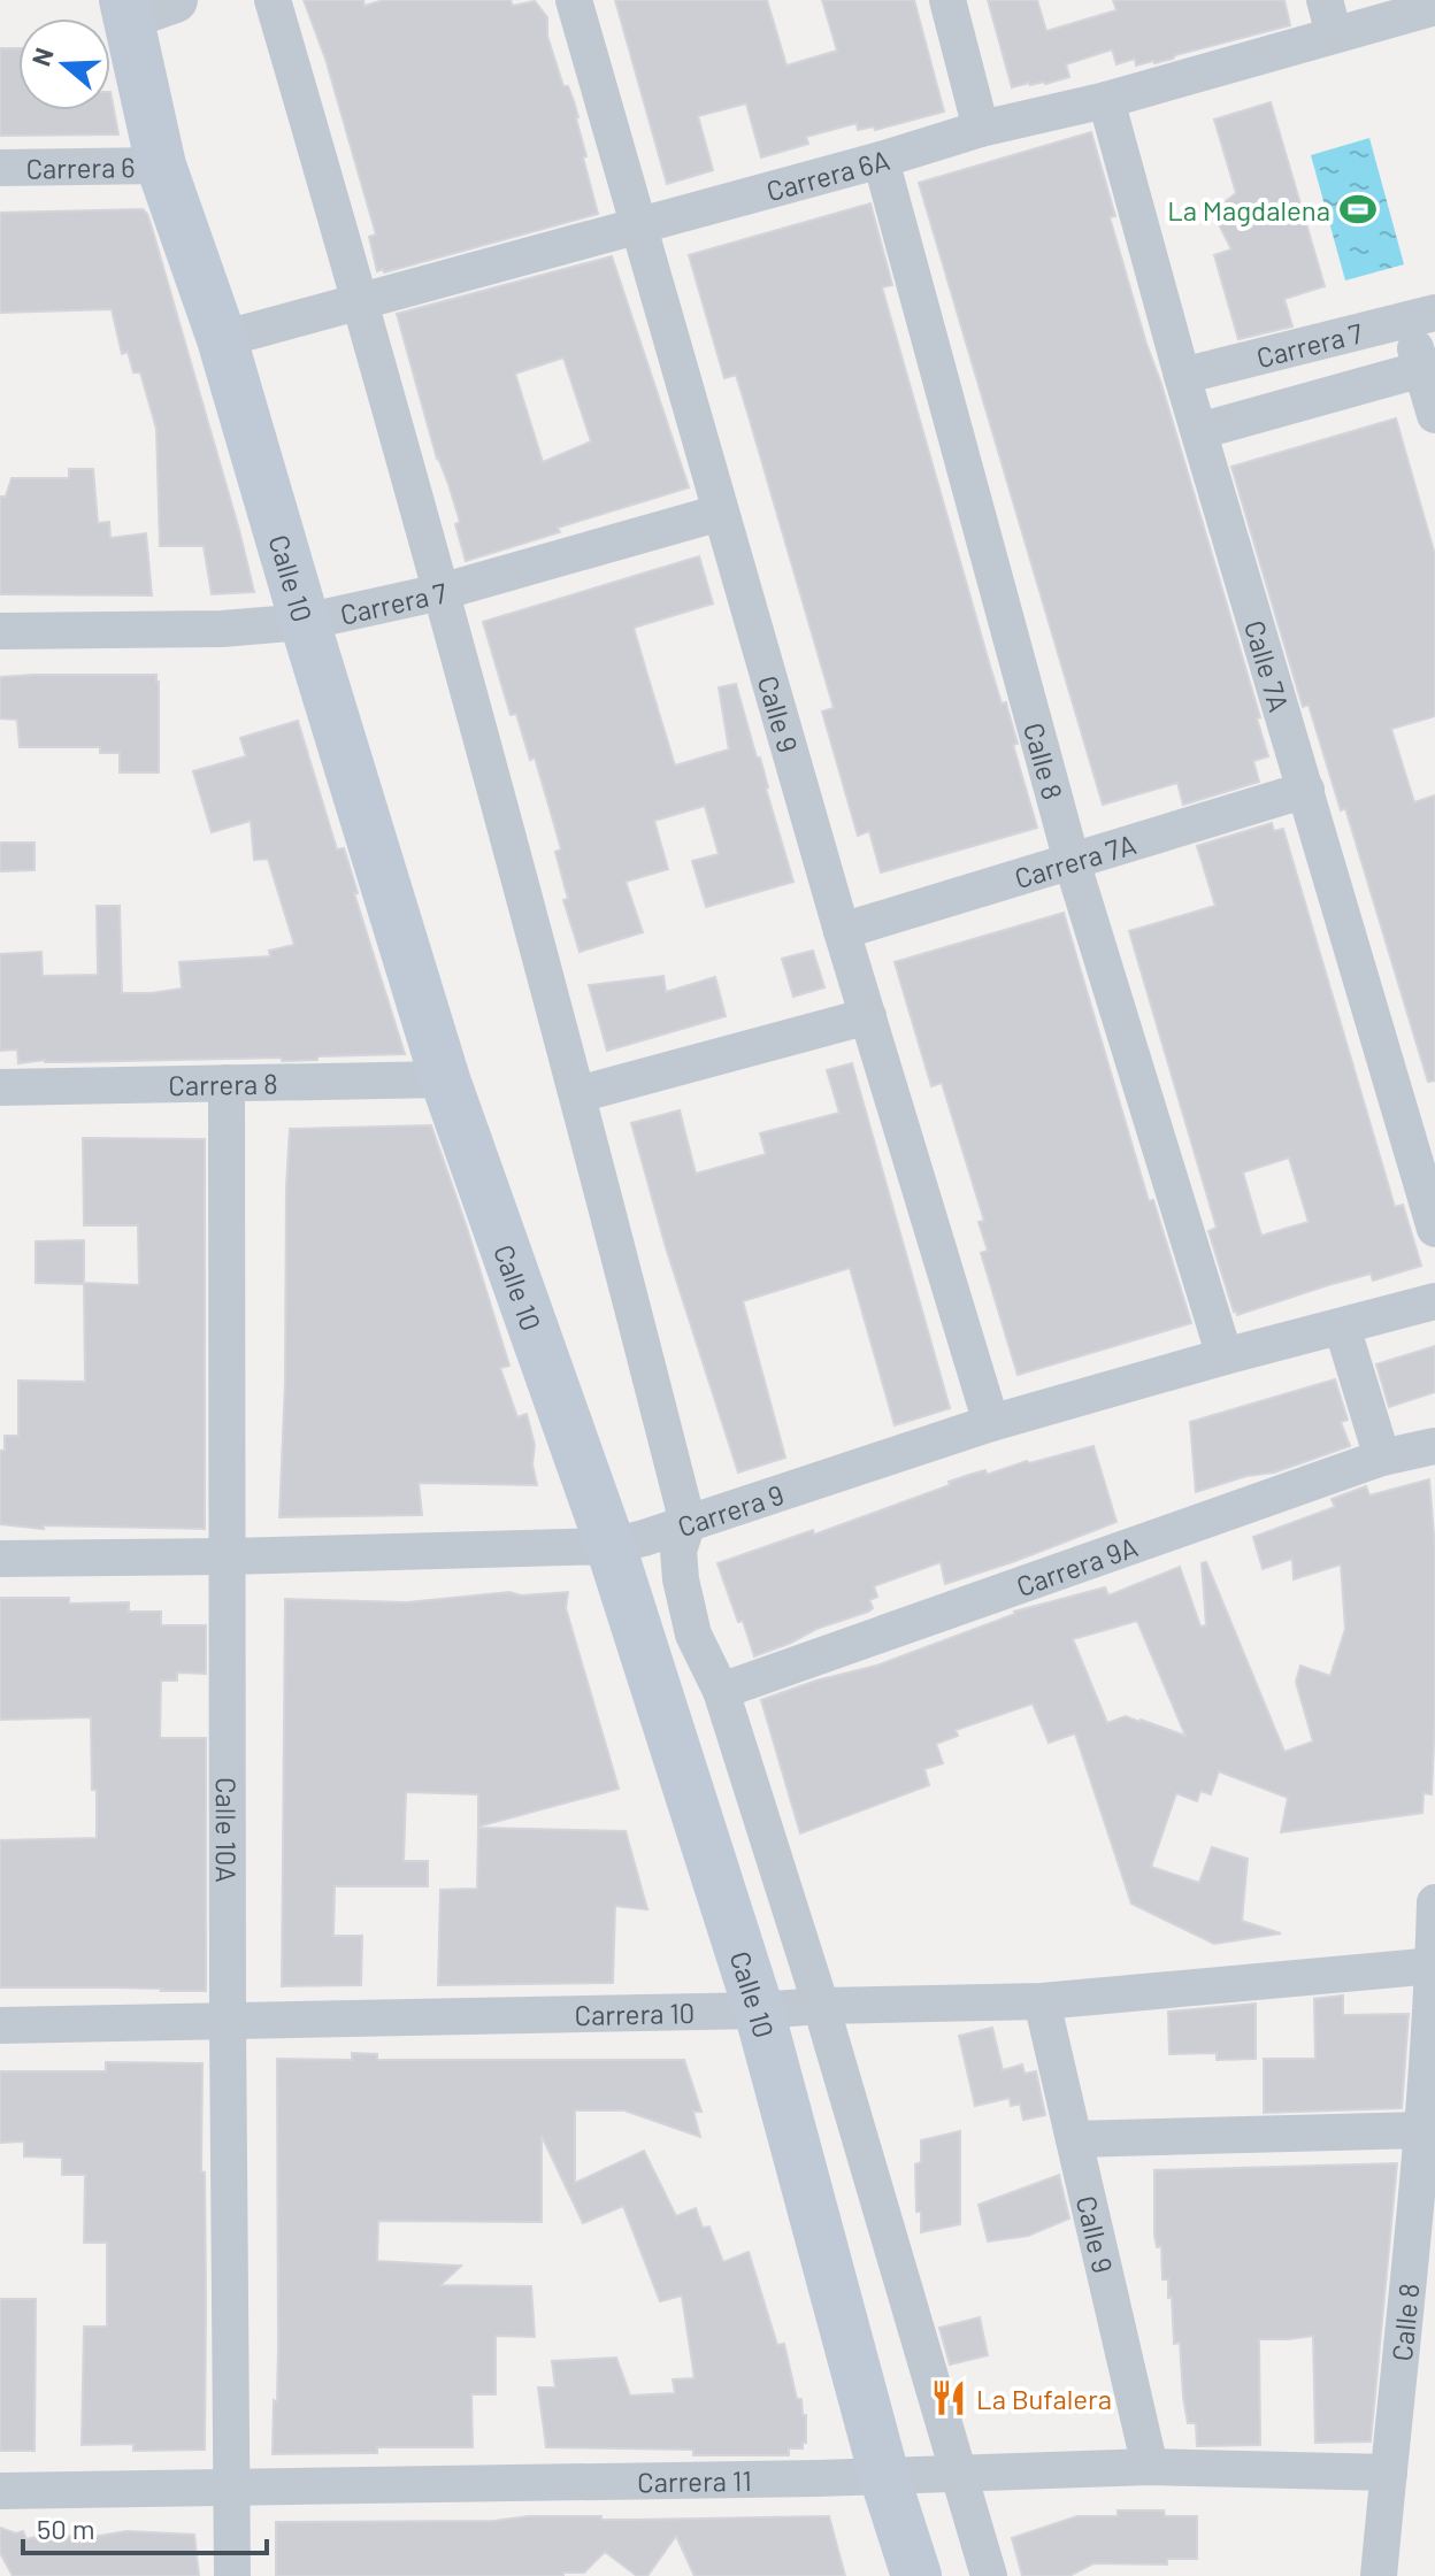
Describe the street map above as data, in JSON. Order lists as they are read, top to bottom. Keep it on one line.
{"streets":{"main road":["Calle 10"],"street":["Carrera 6","Carrera 6A","Carrera 7","Calle 7A","Calle 9","Calle 8","Carrera 7A","Carrera 8","Carrera 9","Carrera 9A","Calle 10A","Carrera 10","Carrera 11"]},"crossings":[["Carrera 6","Calle 10"],["Carrera 6A","Calle 10"],["Carrera 6A","Calle 7A"],["Carrera 6A","Calle 9"],["Carrera 6A","Calle 8"],["Carrera 7","Calle 10"],["Carrera 7","Calle 7A"],["Carrera 7","Calle 9"],["Calle 10","Carrera 8"],["Calle 10","Carrera 9"],["Calle 10","Carrera 10"],["Calle 10","Carrera 11"],["Calle 7A","Carrera 7A"],["Calle 9","Carrera 7A"],["Calle 9","Carrera 9"],["Calle 9","Carrera 10"],["Calle 9","Carrera 11"],["Calle 8","Carrera 7A"],["Calle 8","Carrera 9"],["Calle 8","Carrera 10"],["Calle 8","Carrera 11"],["Carrera 8","Calle 10A"],["Carrera 9","Calle 10A"],["Calle 10A","Carrera 10"],["Calle 10A","Carrera 11"]],"places":{"sports":["La Magdalena"],"restaurant":["La Bufalera"]},"scale_bar":"50 m","north":"left"}
